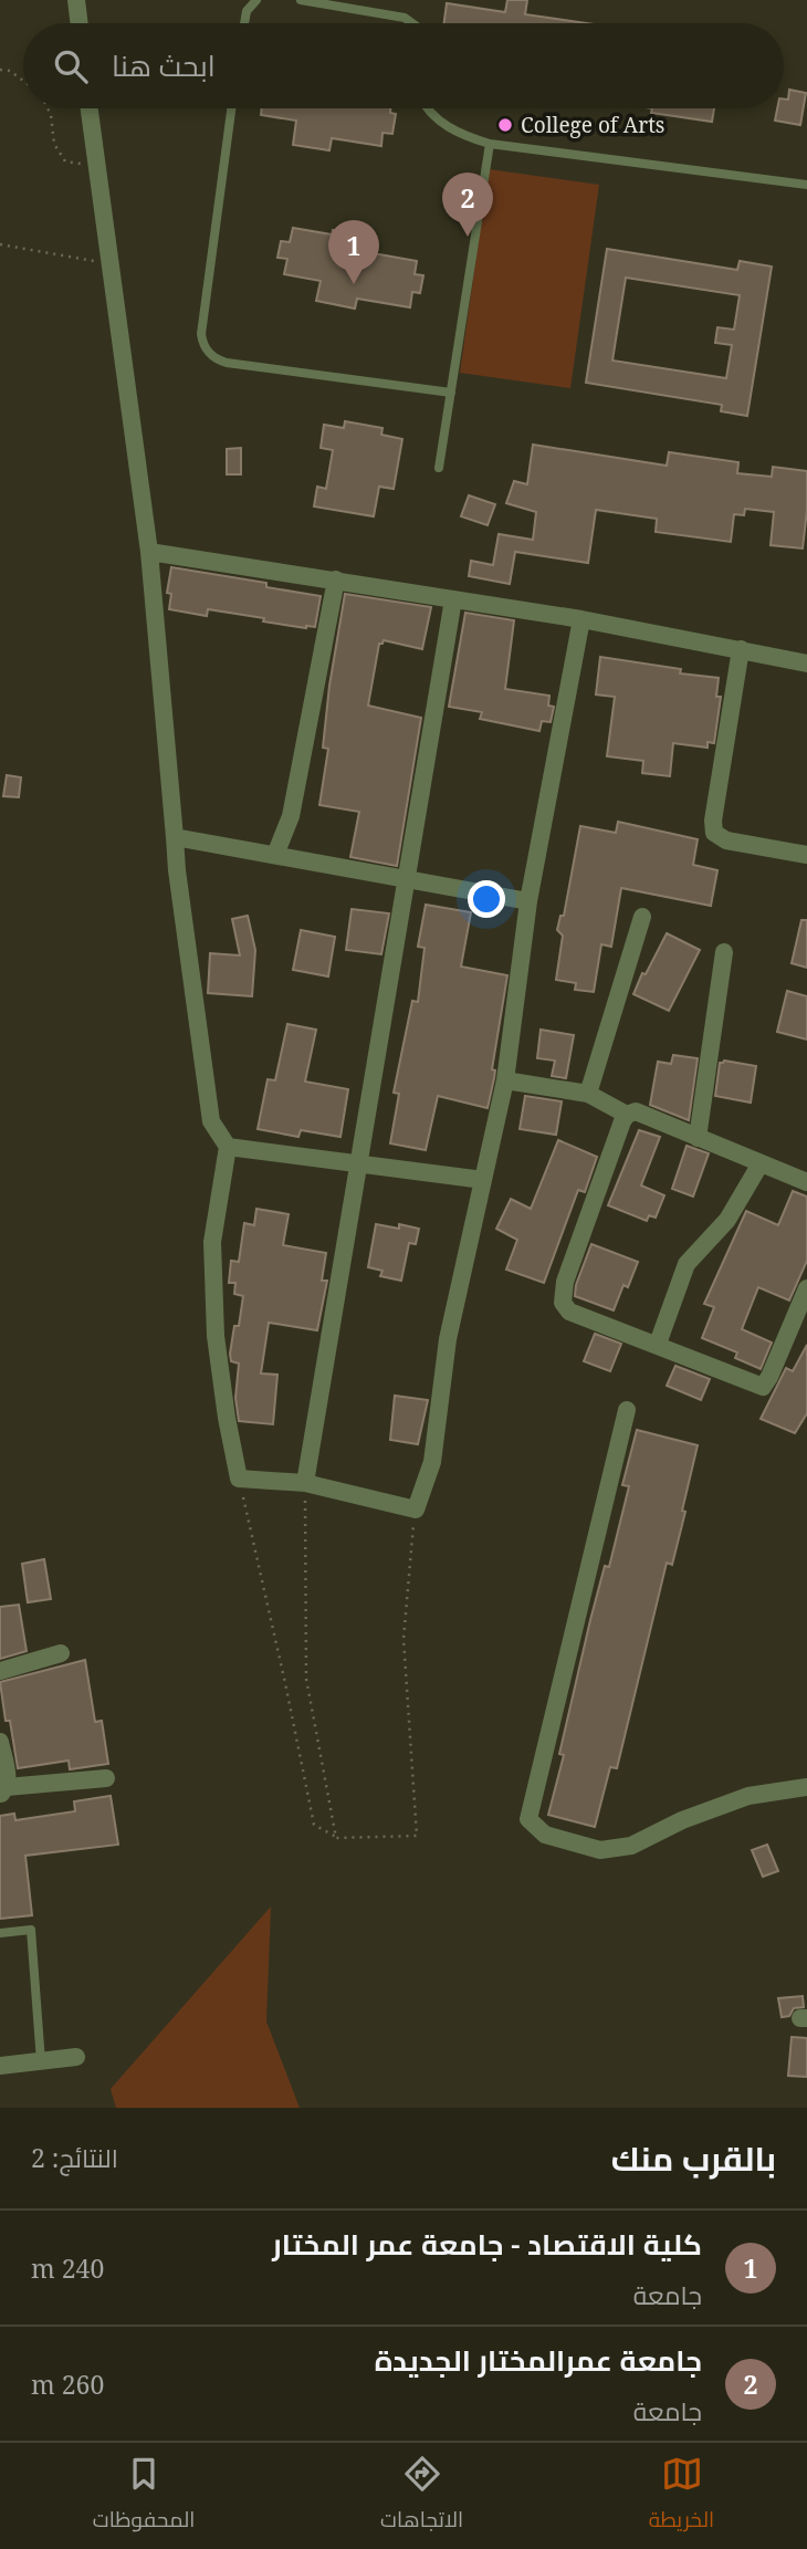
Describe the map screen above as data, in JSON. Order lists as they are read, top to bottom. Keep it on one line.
{"places":["College of Arts"],"page":{"search":"ابحث هنا","pins":["2","1"],"heading":["بالقرب منك","النتائج: 2"],"list":[{"mark":"1","name":"كلية الاقتصاد - جامعة عمر المختار","note":"جامعة","value":"240 m"},{"mark":"2","name":"جامعة عمرالمختار الجديدة","note":"جامعة","value":"260 m"}],"nav":["الخريطة","الاتجاهات","المحفوظات"]}}
